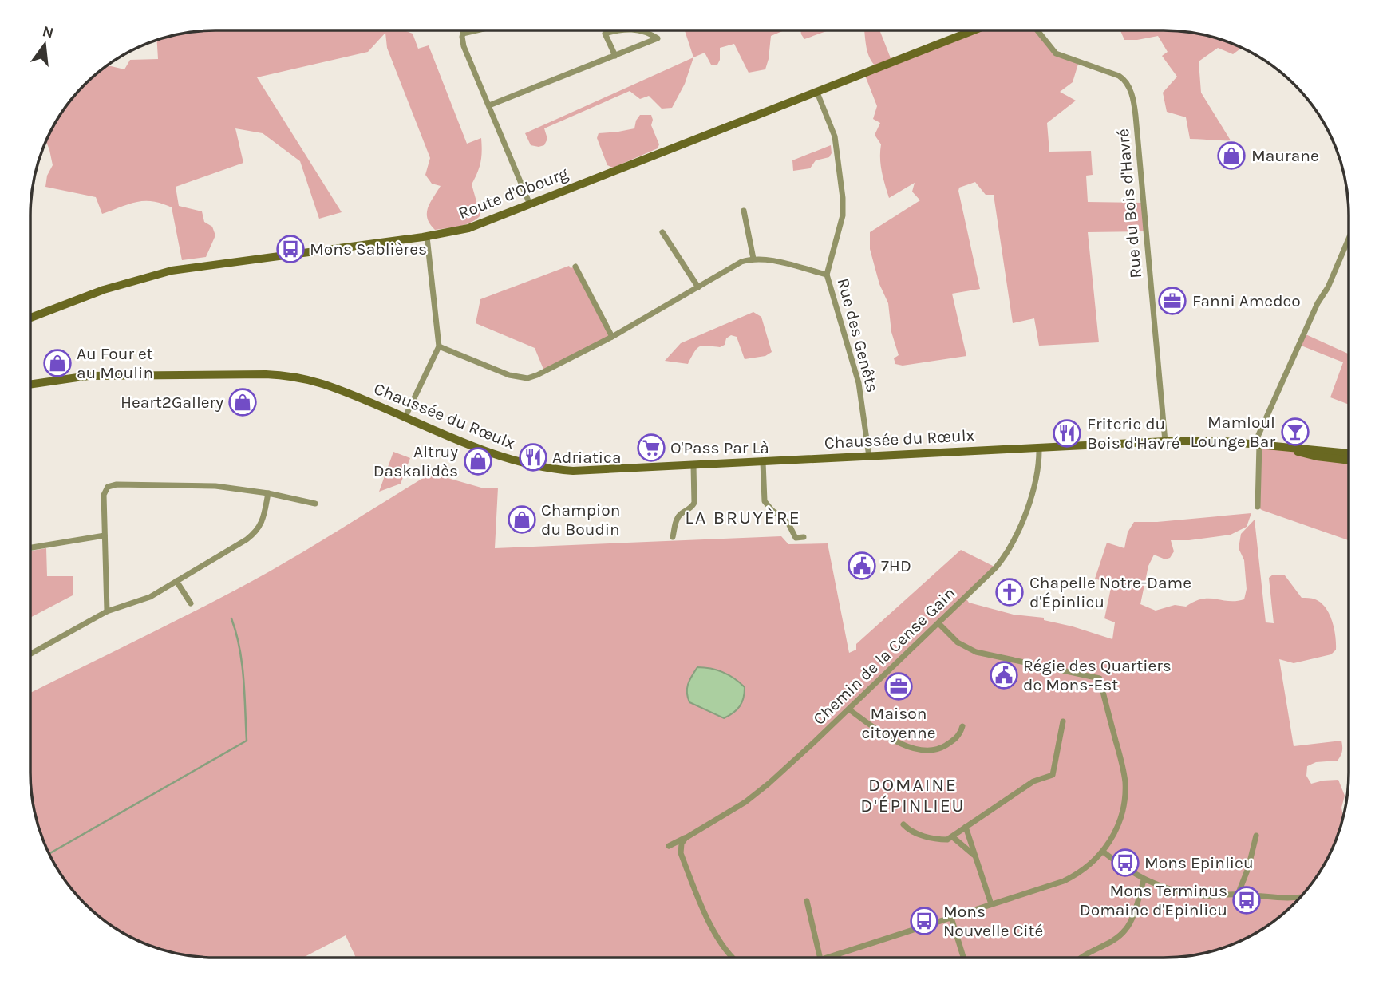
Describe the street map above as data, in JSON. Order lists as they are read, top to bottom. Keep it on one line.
{"streets":{"main road":["Route d'Obourg","Chaussée du Rœulx"],"street":["Rue du Bois d'Havré","Rue des Genêts","Chemin de la Cense Gain"]},"crossings":[["Route d'Obourg","Rue des Genêts"],["Rue du Bois d'Havré","Chaussée du Rœulx"],["Rue des Genêts","Chaussée du Rœulx"],["Chaussée du Rœulx","Chemin de la Cense Gain"]],"districts":["LA BRUYÈRE","DOMAINE D'ÉPINLIEU"],"places":{"shop":["Maurane","Au Four et au Moulin","Heart2Gallery","Altruy Daskalidès","Champion du Boudin"],"bus stop":["Mons Sablières","Mons Epinlieu","Mons Terminus Domaine d'Epinlieu","Mons Nouvelle Cité"],"office":["Fanni Amedeo","Maison citoyenne"],"bar":["Mamloul Lounge Bar"],"restaurant":["Friterie du Bois d'Havré","Adriatica"],"supermarket":["O'Pass Par Là"],"public building":["7HD","Régie des Quartiers de Mons-Est"],"church":["Chapelle Notre-Dame d'Épinlieu"]},"north":"top"}
